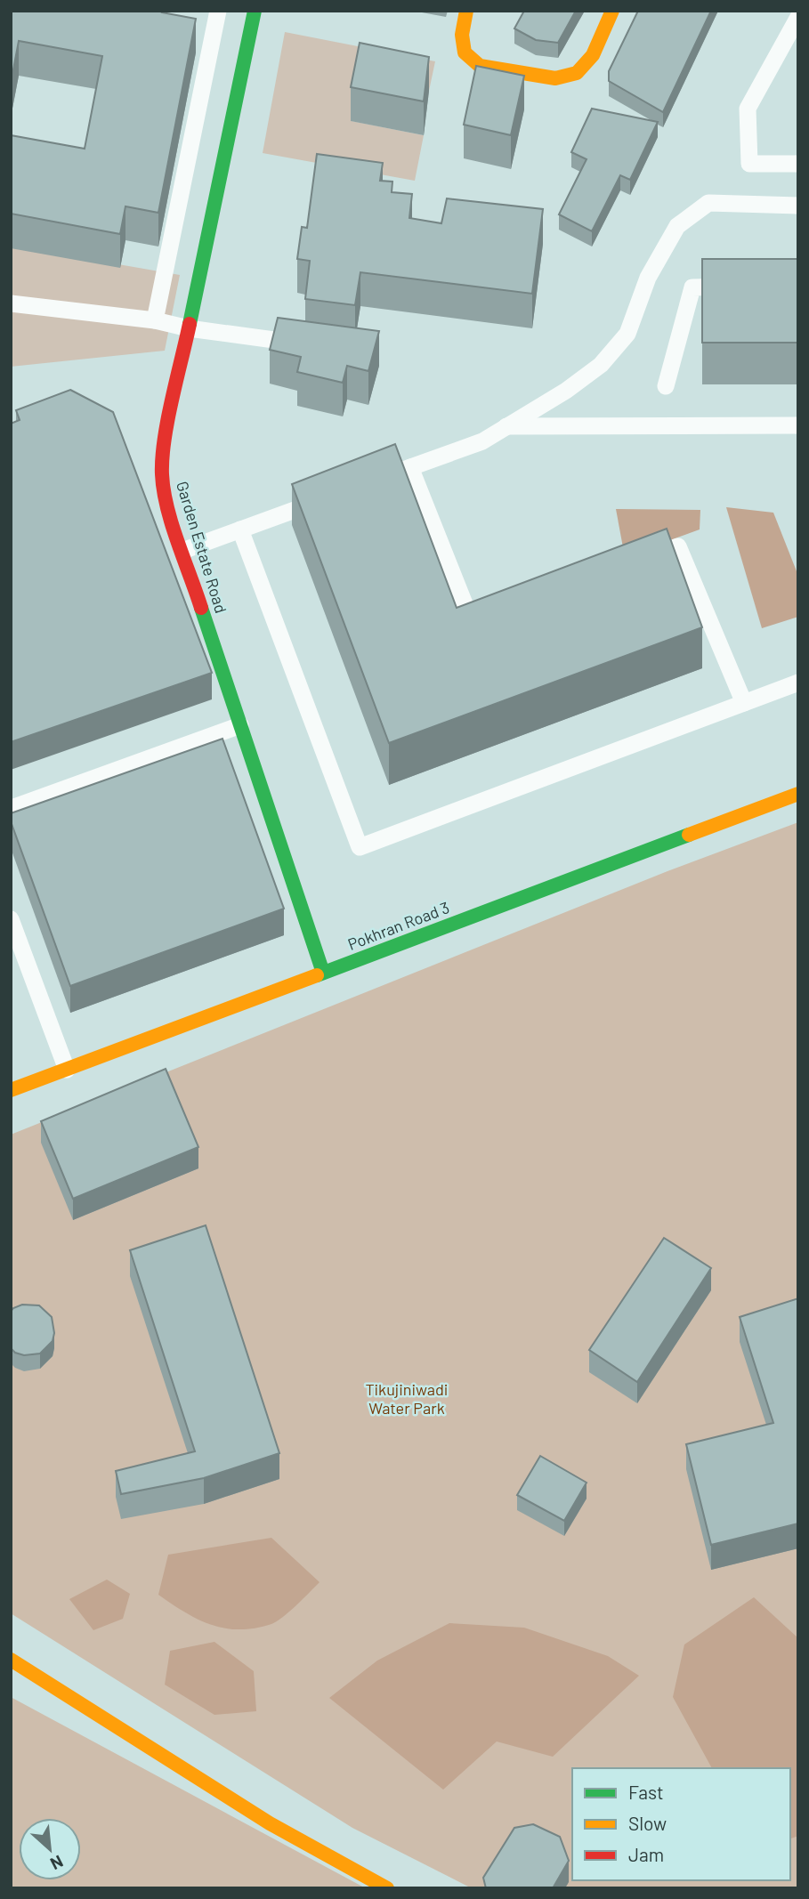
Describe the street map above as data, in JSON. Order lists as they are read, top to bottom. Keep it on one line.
{"streets":{"street":["Garden Estate Road","Pokhran Road 3"]},"crossings":[["Garden Estate Road","Pokhran Road 3"]],"parks":["Tikujiniwadi Water Park"],"legend":["Fast","Slow","Jam"],"north":"bottom right"}
